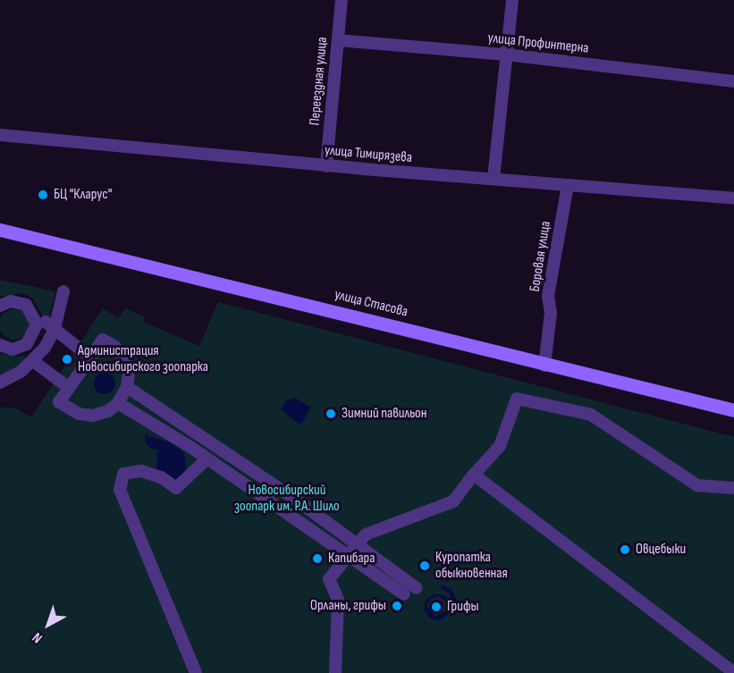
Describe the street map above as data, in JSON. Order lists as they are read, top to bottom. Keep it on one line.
{"streets":{"street":["улица Профинтерна","Переездная улица","улица Тимирязева","Боровая улица","улица Стасова"]},"crossings":[["улица Профинтерна","Переездная улица"],["Переездная улица","улица Тимирязева"],["улица Тимирязева","Боровая улица"],["Боровая улица","улица Стасова"]],"parks":["Новосибирский зоопарк им. Р.А. Шило"],"places":["БЦ \"Кларус\"","Администрация Новосибирского зоопарка","Зимний павильон","Овцебыки","Капибара","Куропатка обыкновенная","Орланы, грифы","Грифы"],"north":"bottom left"}
